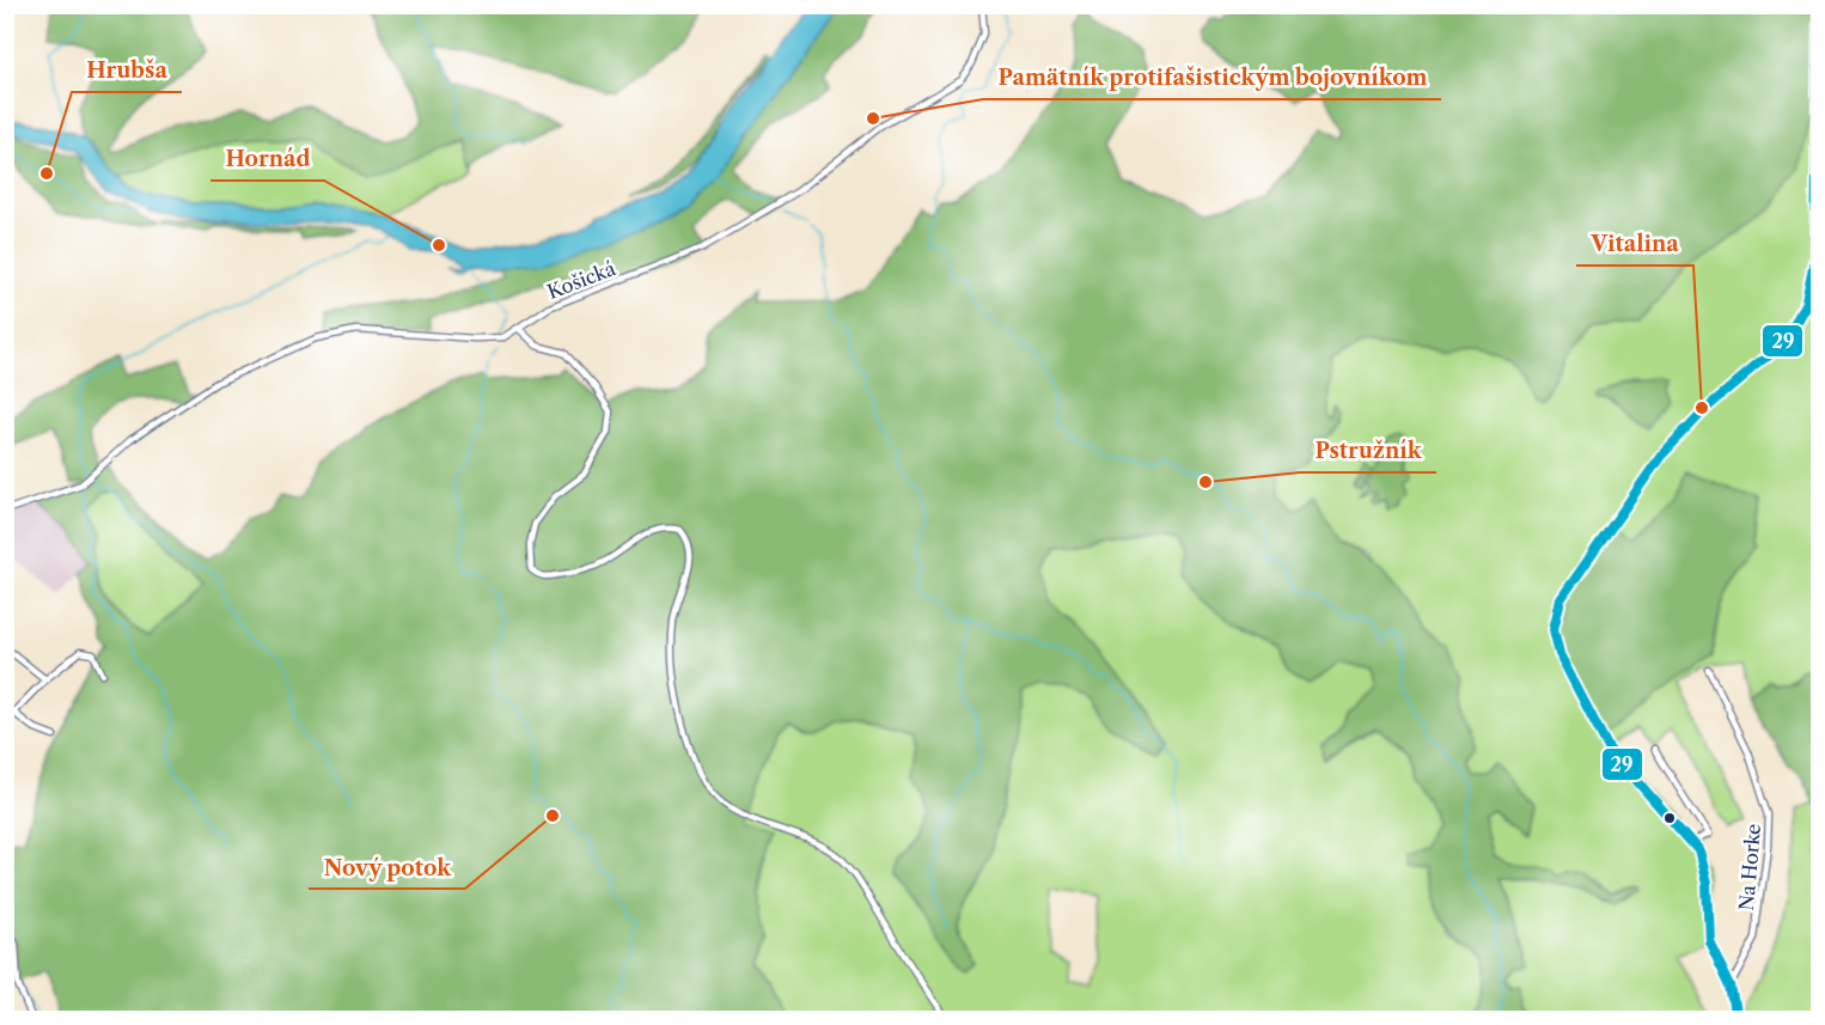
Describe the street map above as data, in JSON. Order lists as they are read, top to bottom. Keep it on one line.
{"streets":{"street":["Košická","Na Horke"]},"places":["Pamätník protifašistickým bojovníkom","Hrubša","Hornád","Vitalina","Pstružník","Nový potok"],"lines":["transit line 29"]}
